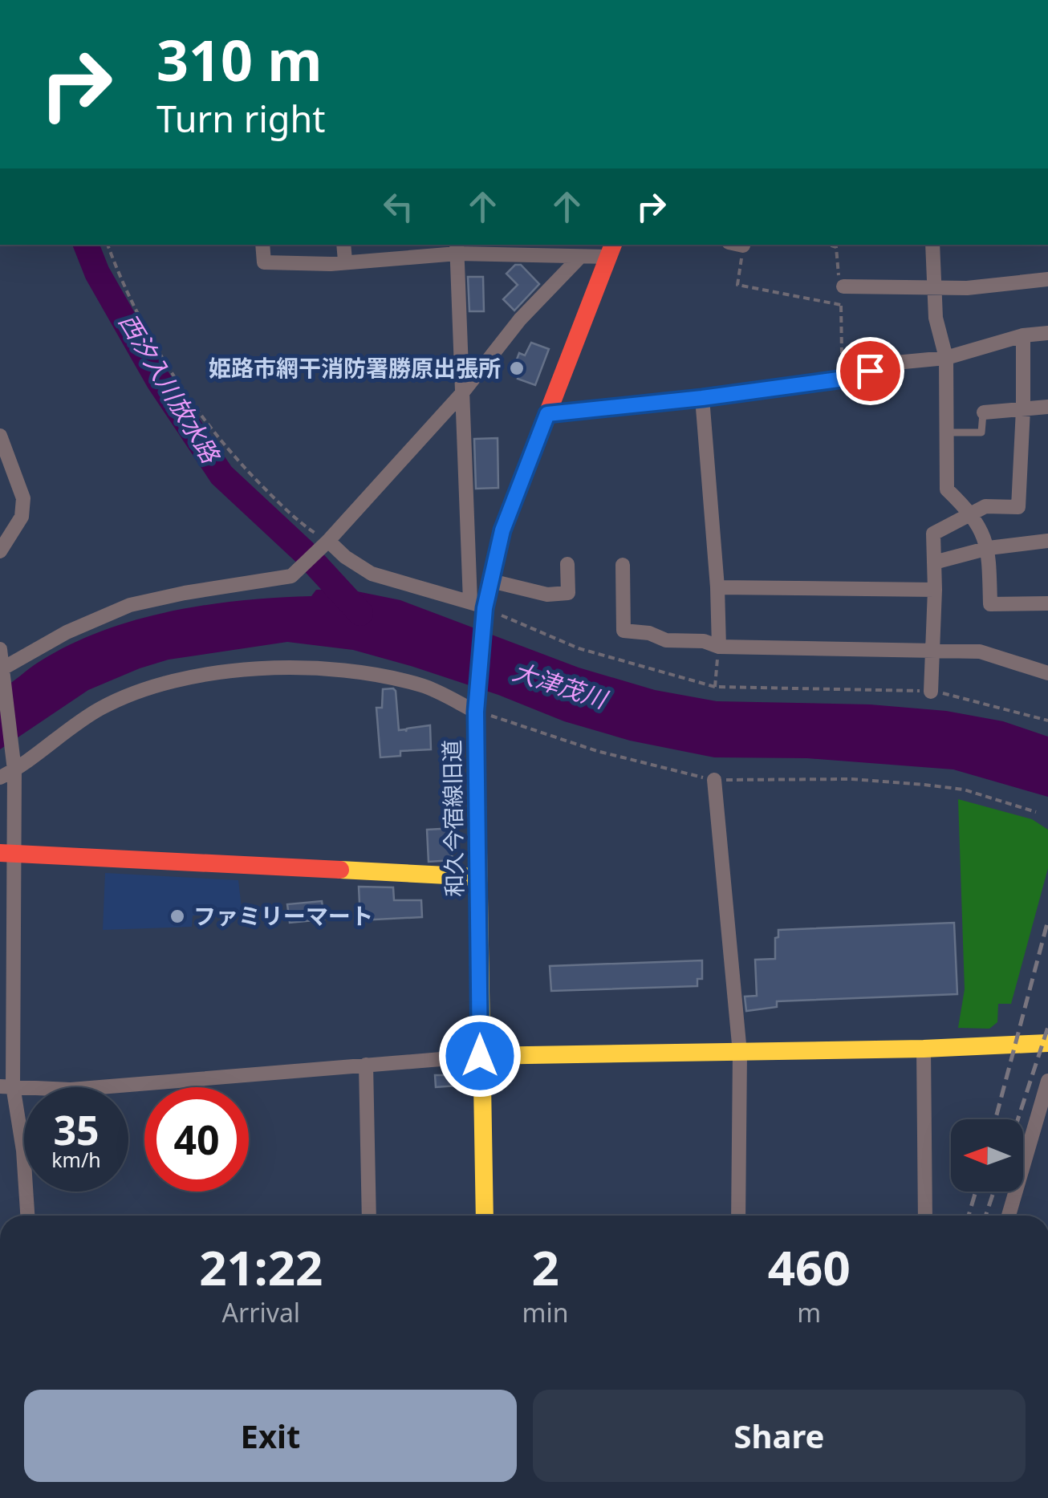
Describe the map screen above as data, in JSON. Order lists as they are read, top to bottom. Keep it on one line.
{"streets":{"street":["和久今宿線旧道"]},"water":["西汐入川放水路","大津茂川"],"places":["姫路市網干消防署勝原出張所","ファミリーマート"],"north":"left","page":{"turn":["310 m","Turn right"],"speed":"35 km/h","limit":"40","eta":["21:22","Arrival","2","min","460","m"],"buttons":["Exit","Share"]}}
